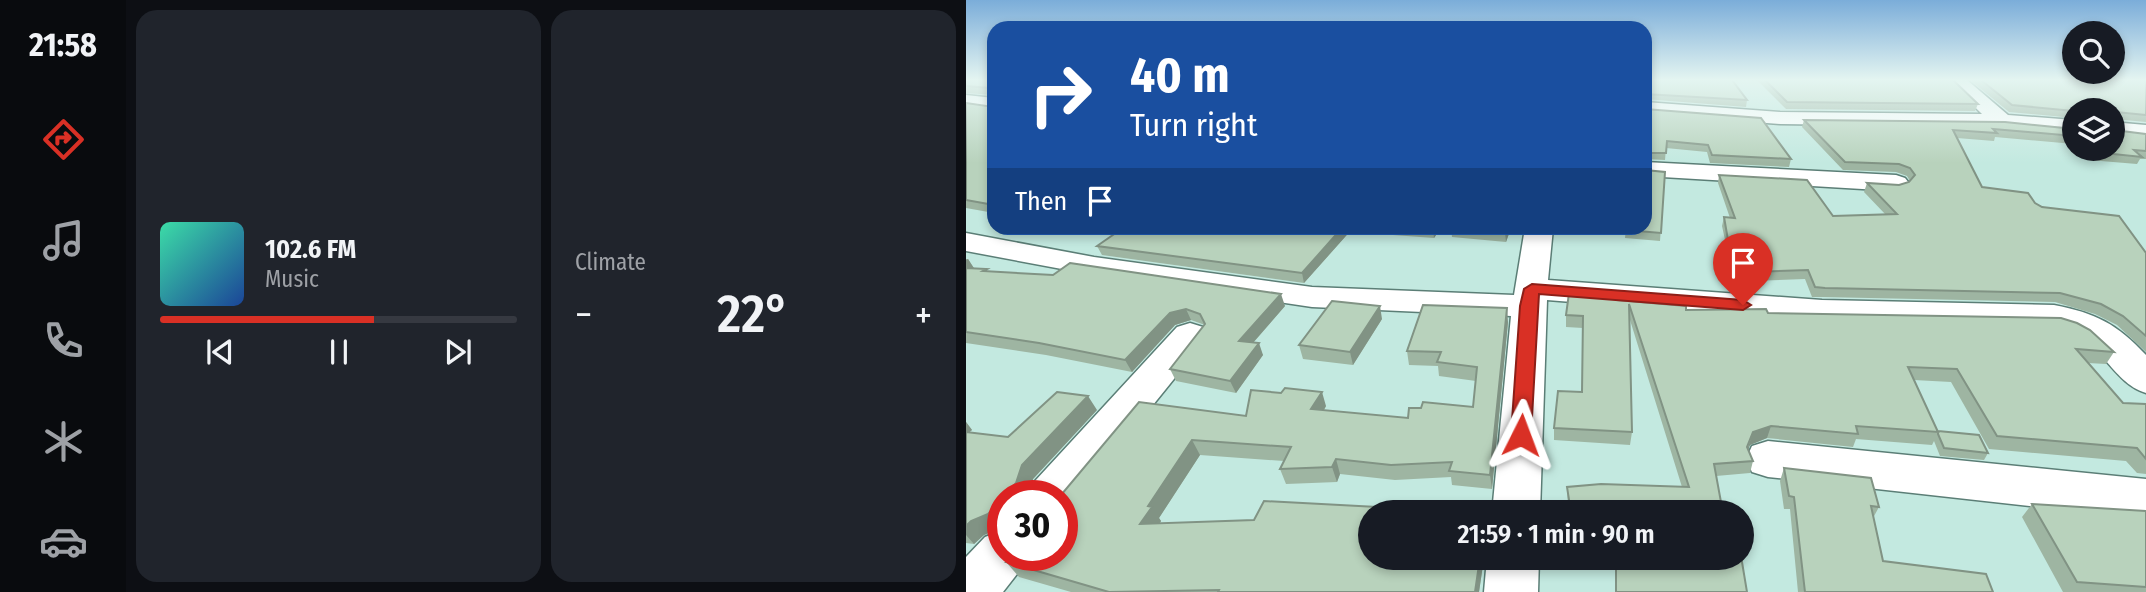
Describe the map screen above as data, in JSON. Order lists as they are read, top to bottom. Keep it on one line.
{"page":{"tabs":"21:58","tile":"Climate","turn":["40 m","Turn right"],"then":"Then","song":["102.6 FM","Music"],"heat":["−","22°","+"],"limit":"30","trip":"21:59 · 1 min · 90 m"}}
